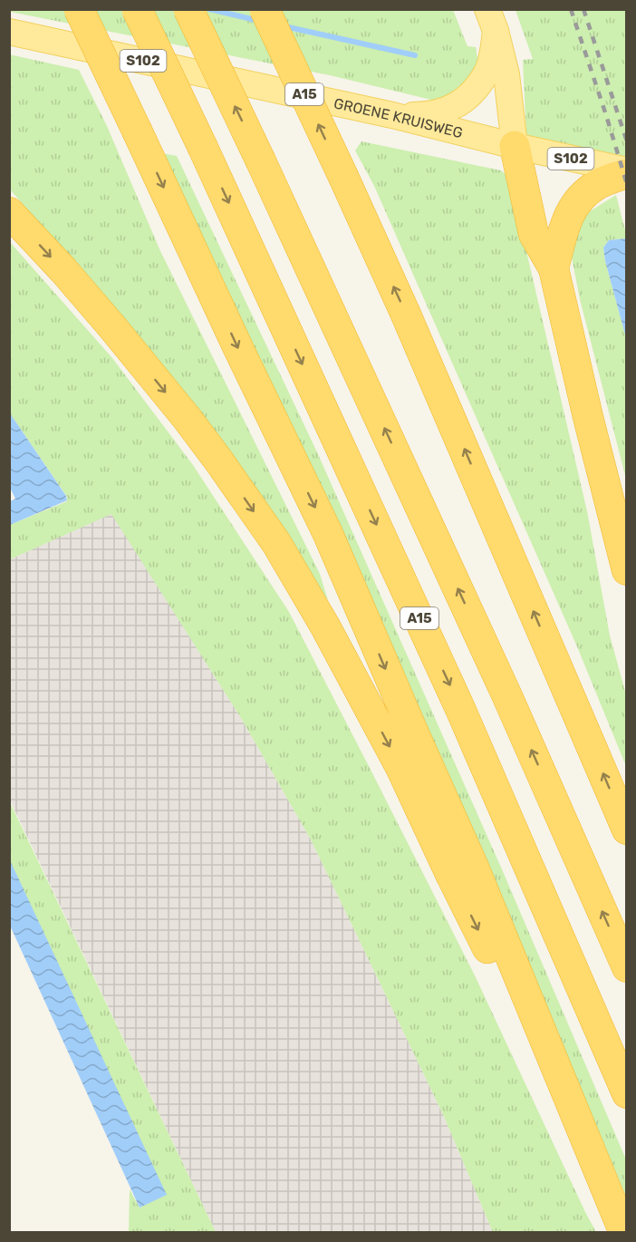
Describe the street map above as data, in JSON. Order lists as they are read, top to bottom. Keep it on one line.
{"streets":{"highway":["A15"],"main road":["S102","GROENE KRUISWEG"]},"crossings":[["S102","GROENE KRUISWEG"]]}
